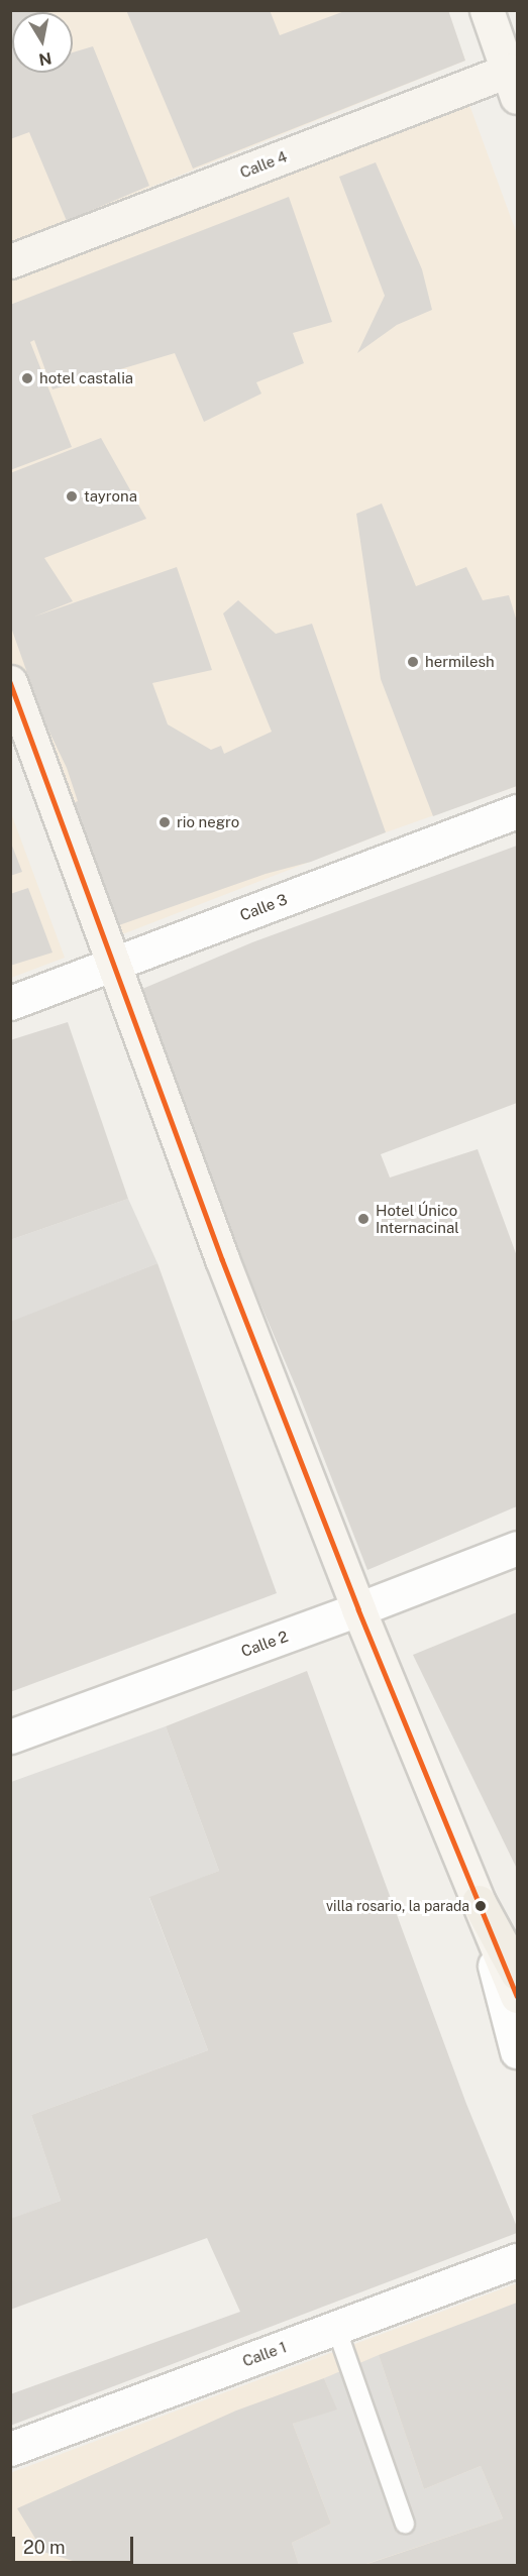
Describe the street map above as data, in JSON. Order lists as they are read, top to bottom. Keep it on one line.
{"streets":{"main road":["Calle 4"],"street":["Calle 3","Calle 2","Calle 1"]},"places":["hotel castalia","tayrona","hermilesh","rio negro","Hotel Único Internacinal","villa rosario, la parada"],"scale_bar":"20 m","north":"bottom"}
